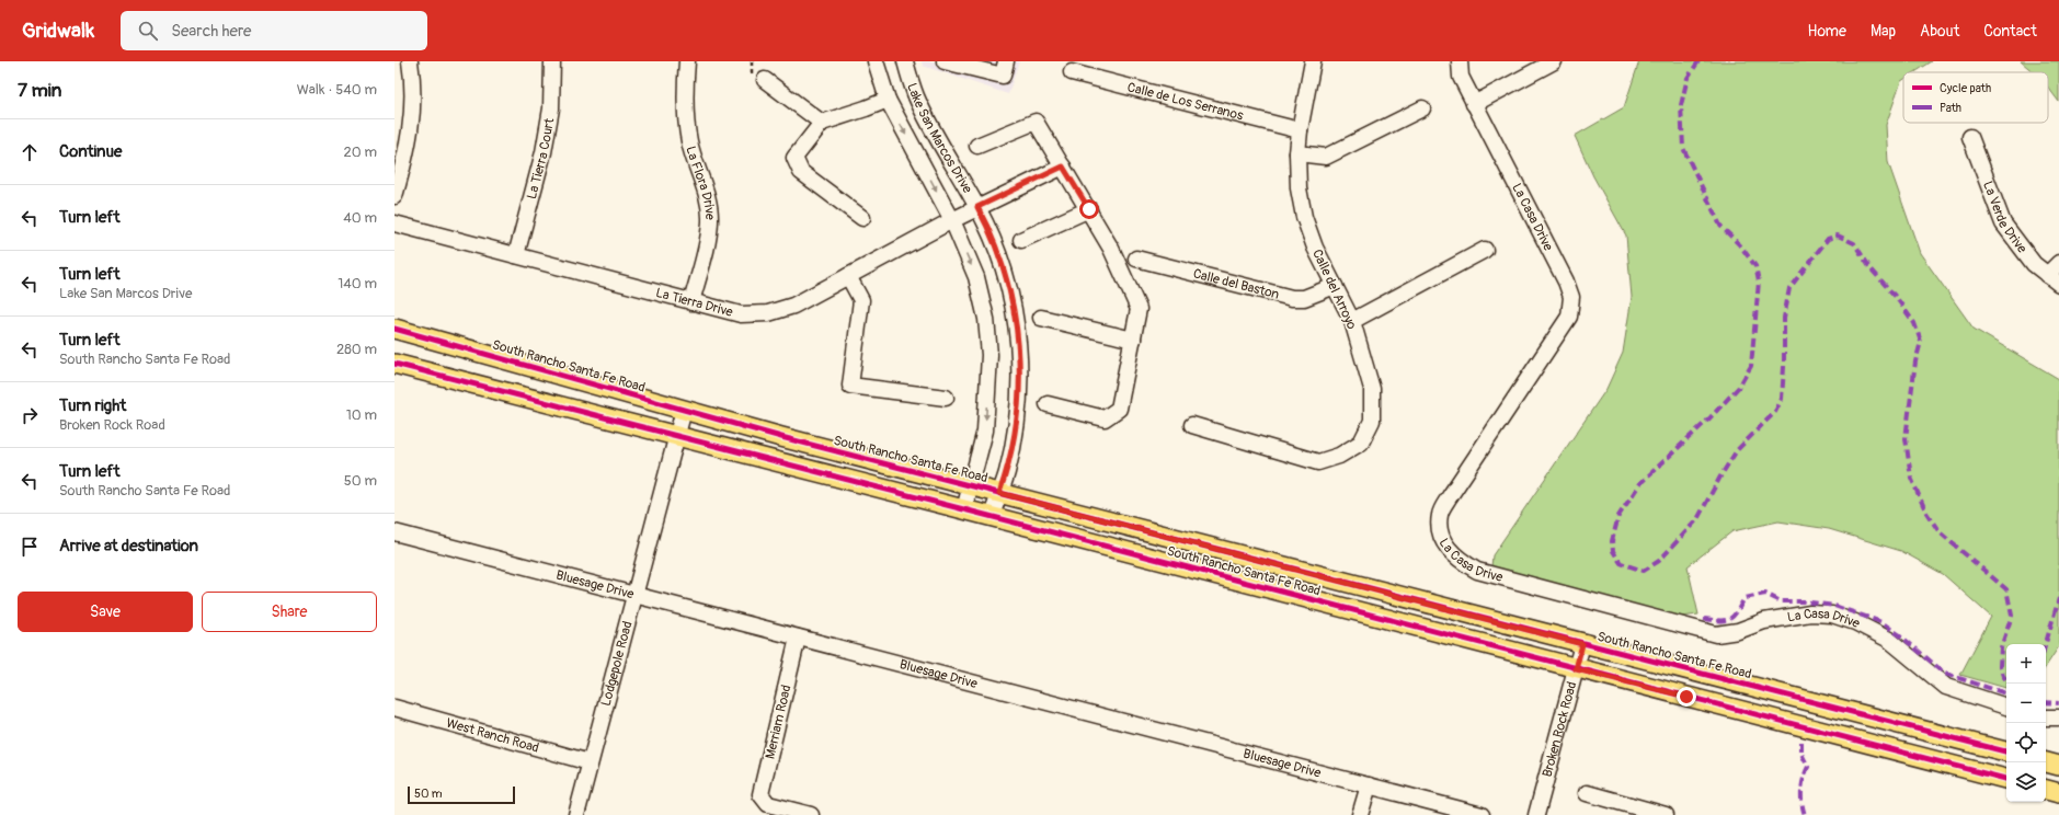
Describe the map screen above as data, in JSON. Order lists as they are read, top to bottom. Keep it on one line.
{"streets":{"main road":["South Rancho Santa Fe Road"],"street":["Calle de Los Serranos","Lake San Marcos Drive","La Tierra Court","La Flora Drive","La Verde Drive","La Casa Drive","Calle del Baston","Calle del Arroyo","La Tierra Drive","Bluesage Drive","Lodgepole Road","Merriam Road","Broken Rock Road","West Ranch Road"]},"crossings":[["Calle de Los Serranos","Calle del Arroyo"],["Lake San Marcos Drive","La Tierra Drive"],["Lake San Marcos Drive","South Rancho Santa Fe Road"],["La Tierra Court","La Tierra Drive"],["La Flora Drive","La Tierra Drive"],["Calle del Baston","Calle del Arroyo"],["South Rancho Santa Fe Road","Lodgepole Road"],["South Rancho Santa Fe Road","Broken Rock Road"],["Bluesage Drive","Lodgepole Road"],["Bluesage Drive","Merriam Road"],["Lodgepole Road","West Ranch Road"]],"legend":["Cycle path","Path"],"scale_bar":"50 m","page":{"header":"Gridwalk","search":"Search here","nav":["Home","Map","About","Contact"],"heading":["7 min","Walk · 540 m"],"list":[["Continue","20 m"],["Turn left","40 m"],["Turn left","Lake San Marcos Drive","140 m"],["Turn left","South Rancho Santa Fe Road","280 m"],["Turn right","Broken Rock Road","10 m"],["Turn left","South Rancho Santa Fe Road","50 m"],"Arrive at destination"],"buttons":["Save","Share"],"map_buttons":["+","−"],"scale":"50 m"}}
